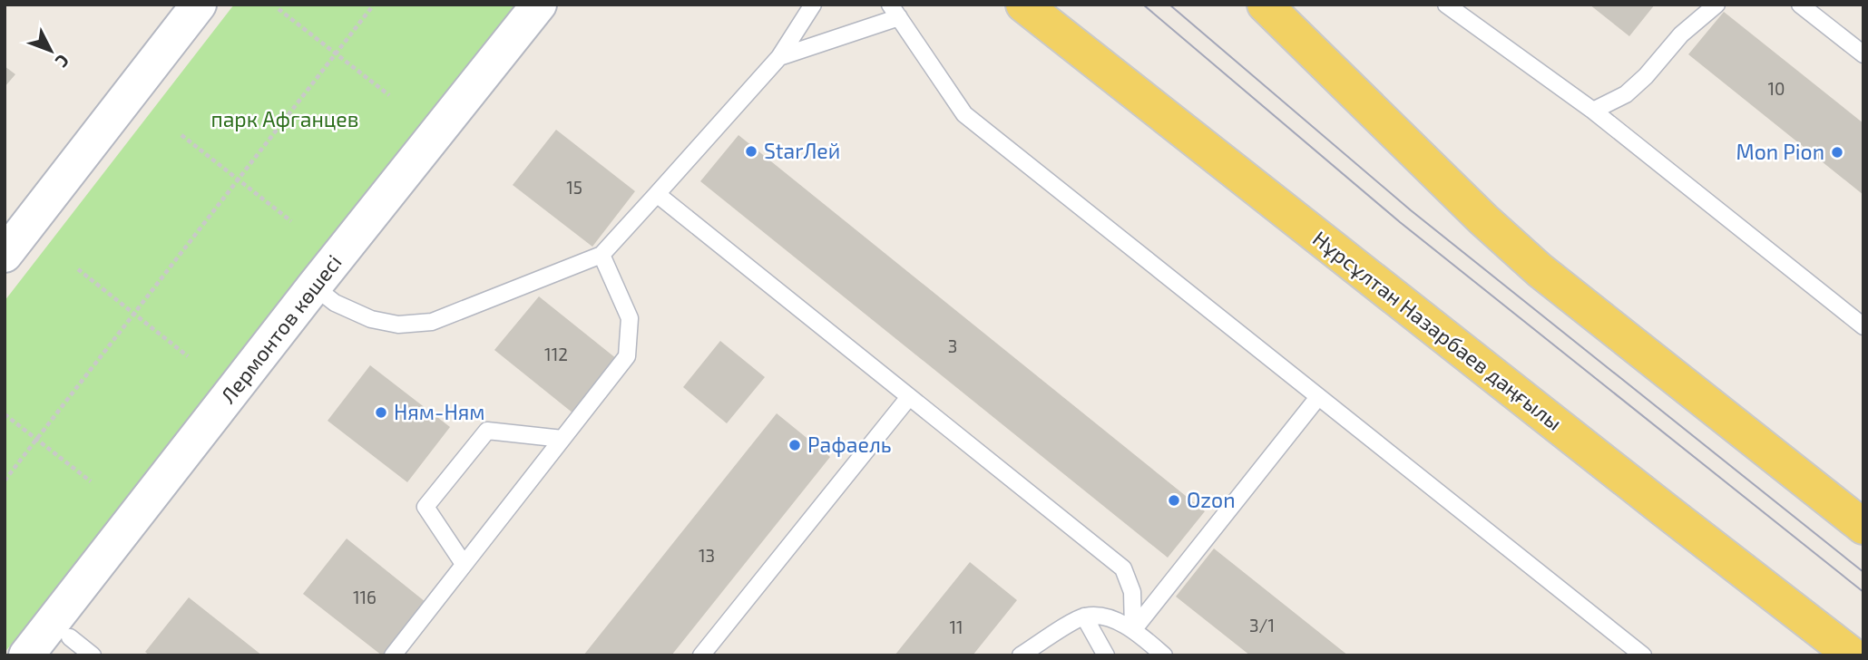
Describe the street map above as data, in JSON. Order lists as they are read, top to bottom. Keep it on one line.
{"streets":{"main road":["Лермонтов көшесі","Нұрсұлтан Назарбаев даңғылы"]},"parks":["парк Афганцев"],"places":["StarЛей","Mon Pion","Ням-Ням","Рафаель","Ozon"],"house_numbers":["10","15","3","112","13","116","3/1","11"],"north":"bottom right"}
